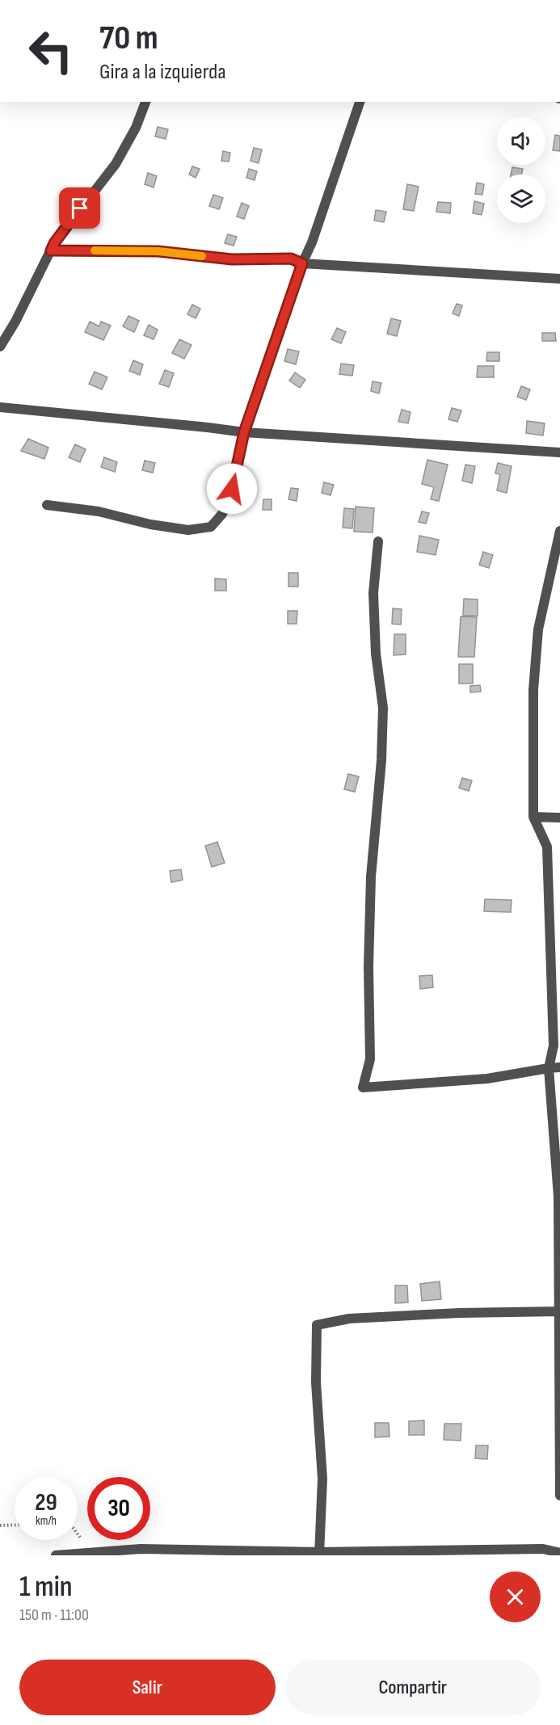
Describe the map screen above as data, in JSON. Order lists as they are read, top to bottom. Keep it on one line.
{"page":{"turn":["70 m","Gira a la izquierda"],"speed":"29 km/h","limit":"30","heading":["1 min","150 m · 11:00"],"buttons":["Salir","Compartir"]}}
